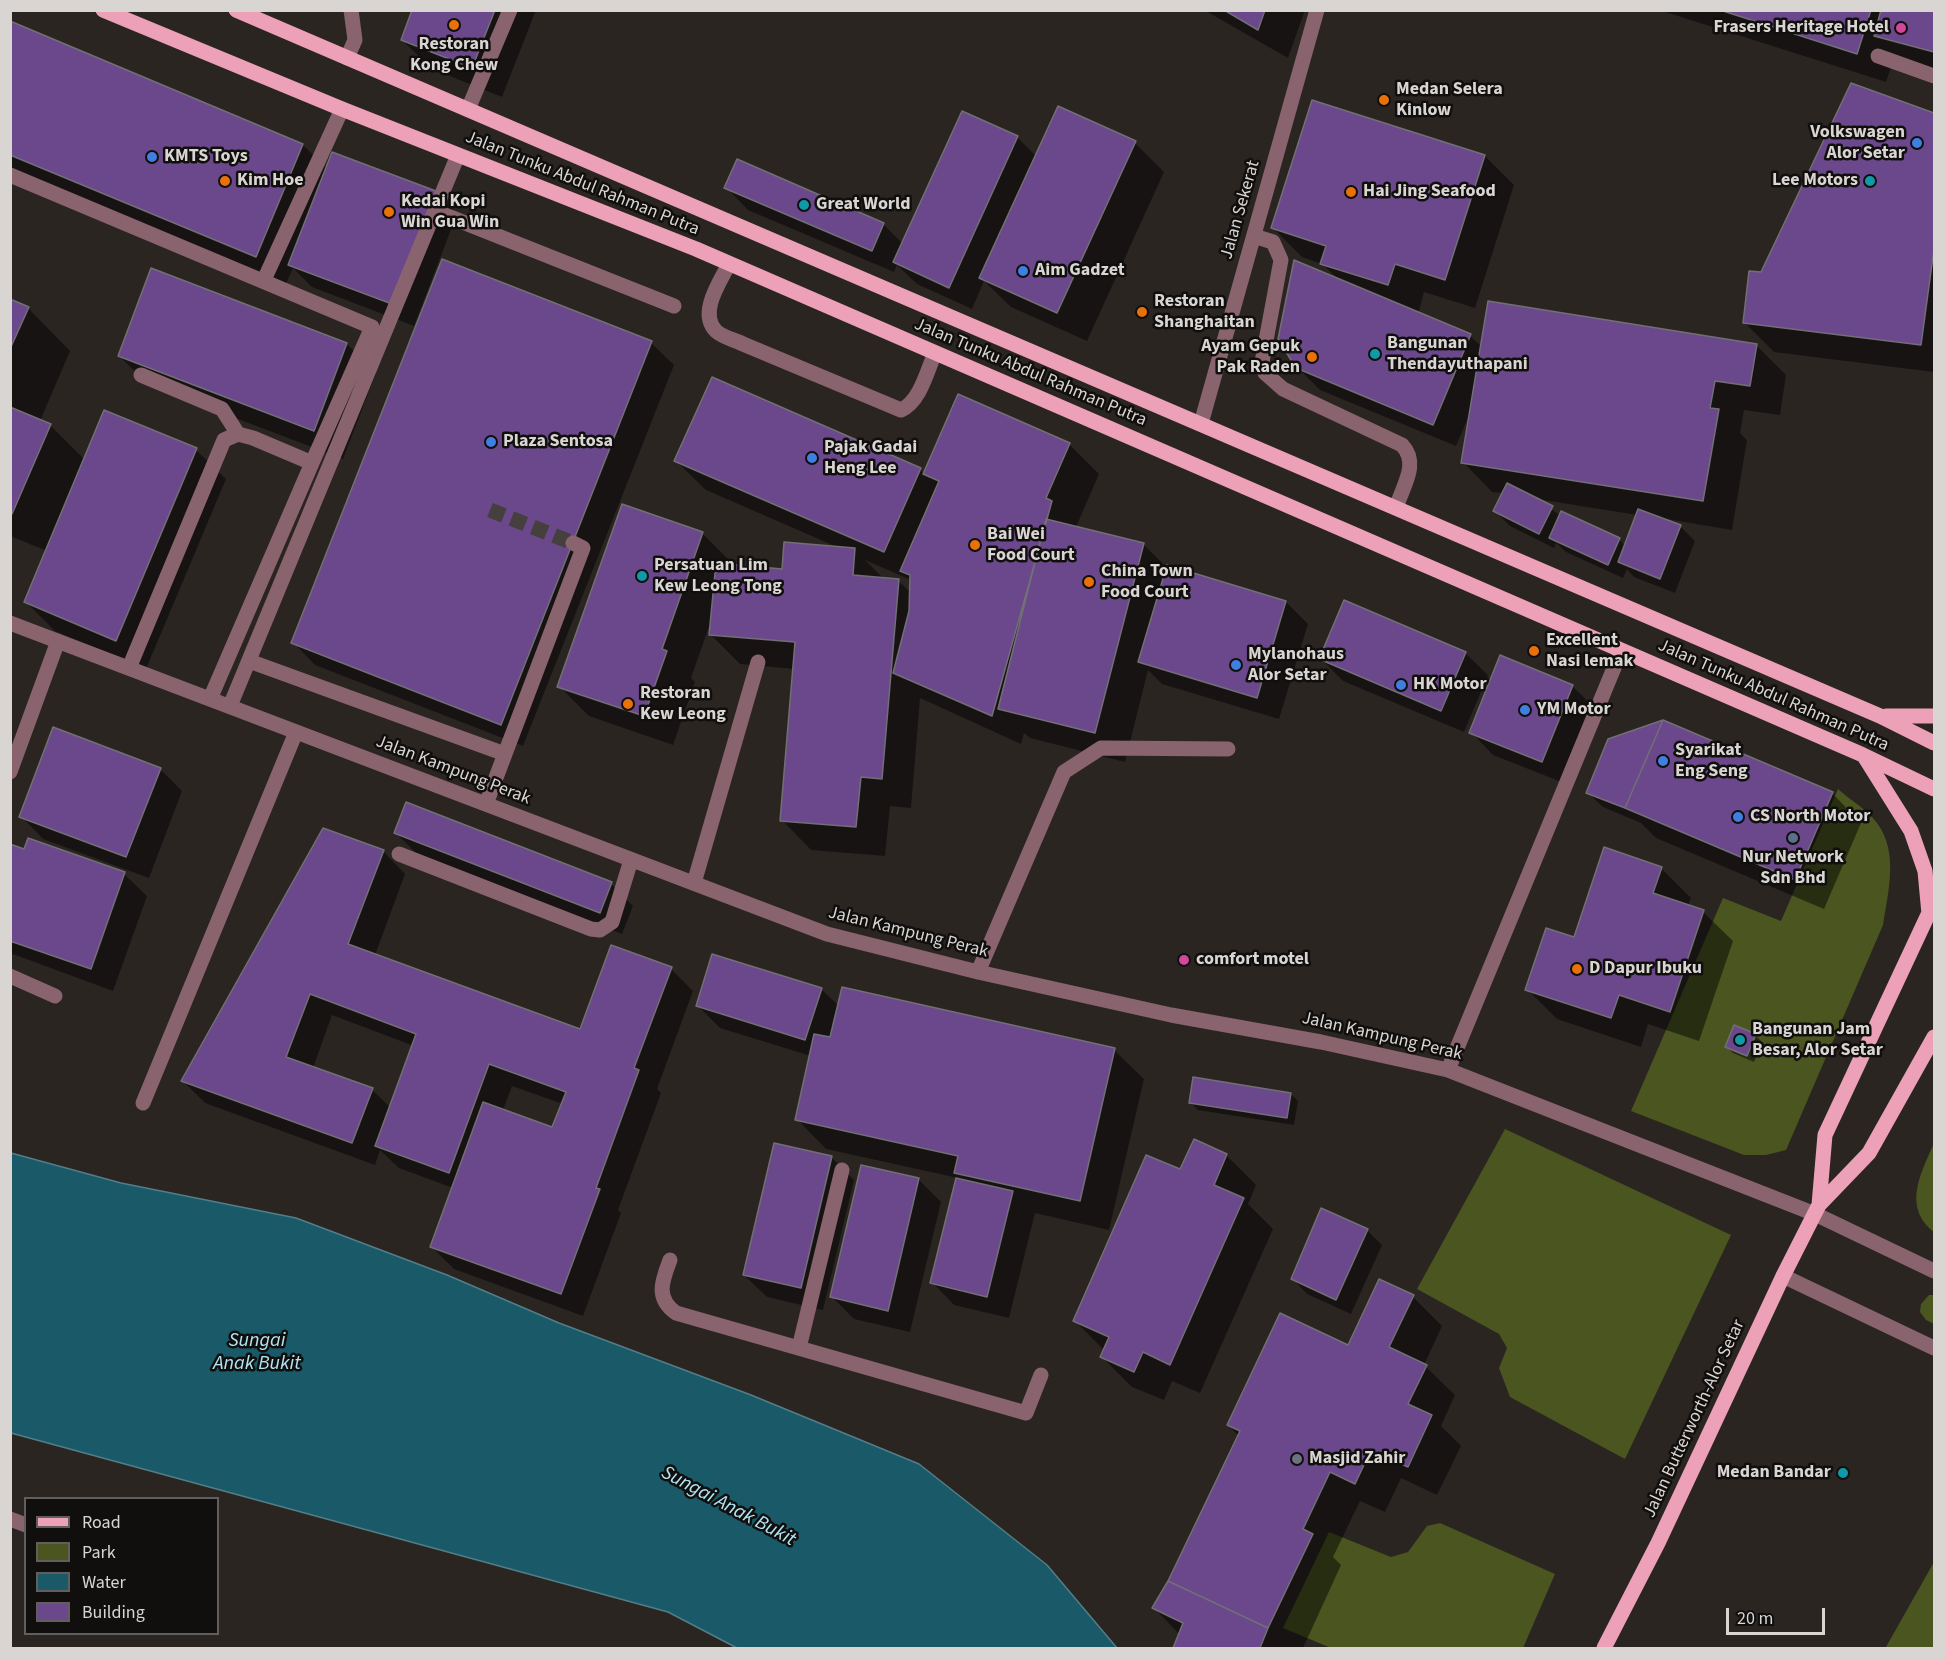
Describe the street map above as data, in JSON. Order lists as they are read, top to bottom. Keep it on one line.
{"streets":{"main road":["Jalan Tunku Abdul Rahman Putra","Jalan Butterworth-Alor Setar"],"street":["Jalan Sekerat","Jalan Kampung Perak"]},"crossings":[["Jalan Tunku Abdul Rahman Putra","Jalan Sekerat"],["Jalan Kampung Perak","Jalan Butterworth-Alor Setar"]],"water":["Sungai Anak Bukit"],"places":["Restoran Kong Chew","Frasers Heritage Hotel","Medan Selera Kinlow","Volkswagen Alor Setar","KMTS Toys","Kim Hoe","Lee Motors","Hai Jing Seafood","Great World","Kedai Kopi Win Gua Win","Aim Gadzet","Restoran Shanghaitan","Bangunan Thendayuthapani","Ayam Gepuk Pak Raden","Plaza Sentosa","Pajak Gadai Heng Lee","Bai Wei Food Court","Persatuan Lim Kew Leong Tong","China Town Food Court","Excellent Nasi lemak","Mylanohaus Alor Setar","HK Motor","Restoran Kew Leong","YM Motor","Syarikat Eng Seng","CS North Motor","Nur Network Sdn Bhd","comfort motel","D Dapur Ibuku","Bangunan Jam Besar, Alor Setar","Masjid Zahir","Medan Bandar"],"legend":["Road","Park","Water","Building"],"scale_bar":"20 m"}
